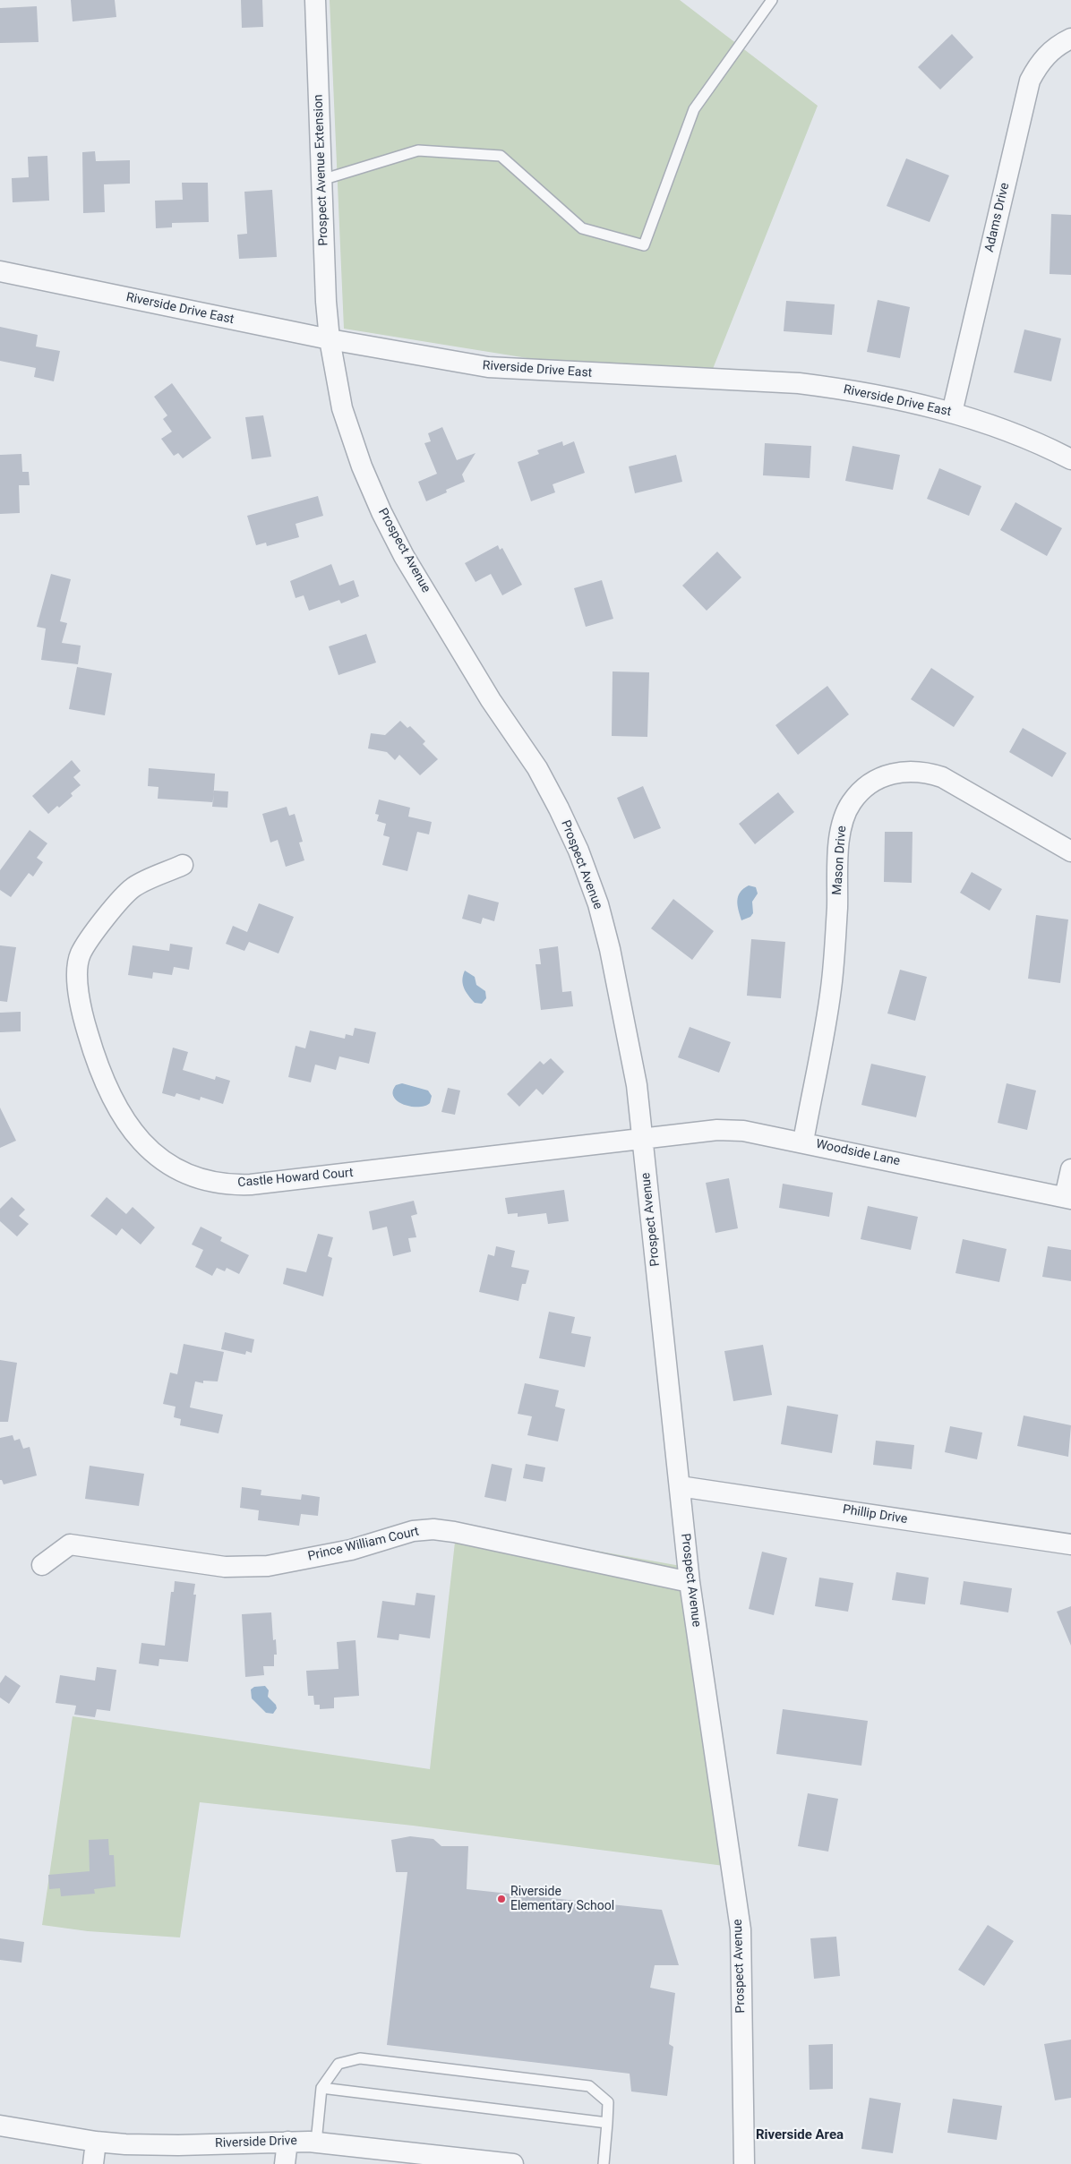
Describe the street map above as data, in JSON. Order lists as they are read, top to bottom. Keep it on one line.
{"streets":{"street":["Prospect Avenue Extension","Adams Drive","Riverside Drive East","Prospect Avenue","Mason Drive","Woodside Lane","Castle Howard Court","Phillip Drive","Prince William Court","Riverside Drive"]},"crossings":[["Prospect Avenue Extension","Riverside Drive East"],["Prospect Avenue Extension","Prospect Avenue"],["Adams Drive","Riverside Drive East"],["Riverside Drive East","Prospect Avenue"],["Prospect Avenue","Woodside Lane"],["Prospect Avenue","Castle Howard Court"],["Prospect Avenue","Phillip Drive"],["Prospect Avenue","Prince William Court"],["Mason Drive","Woodside Lane"],["Woodside Lane","Castle Howard Court"]],"districts":["Riverside Area"],"places":["Riverside Elementary School"]}
